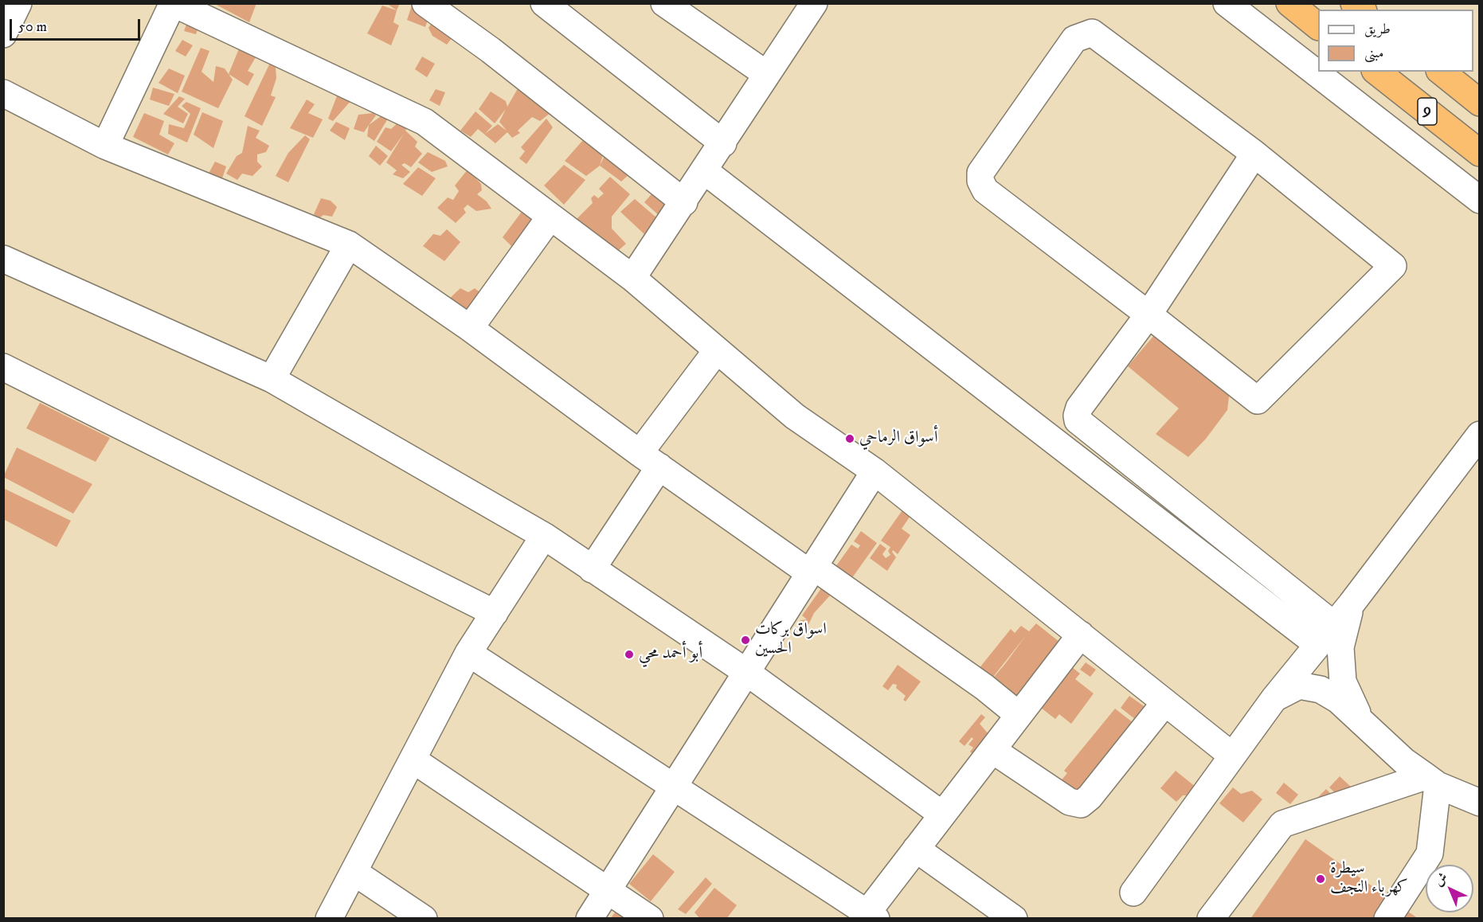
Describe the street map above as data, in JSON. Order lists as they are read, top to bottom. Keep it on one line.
{"streets":{"highway":["9"]},"places":["أسواق الرماحي","اسواق بركات الحسين","أبو أحمد محي","سيطرة كهرباء النجف"],"legend":["طريق","مبنى"],"scale_bar":"50 m","north":"top left"}
